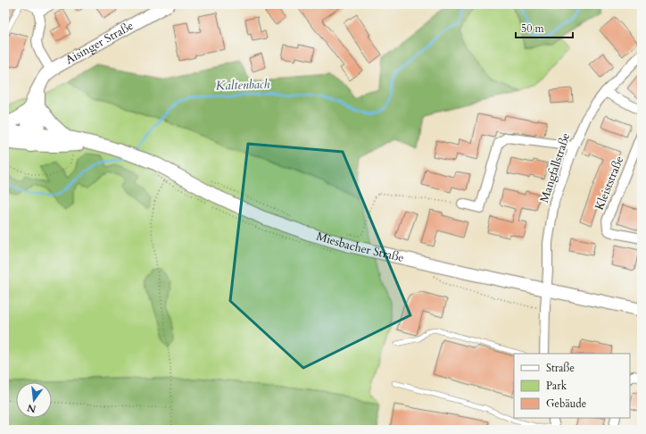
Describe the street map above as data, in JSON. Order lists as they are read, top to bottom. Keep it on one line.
{"streets":{"main road":["Aisinger Straße","Miesbacher Straße"],"street":["Mangfallstraße","Kleiststraße"]},"crossings":[["Aisinger Straße","Miesbacher Straße"],["Mangfallstraße","Miesbacher Straße"]],"water":["Kaltenbach"],"legend":["Straße","Park","Gebäude"],"scale_bar":"50 m","north":"bottom"}
